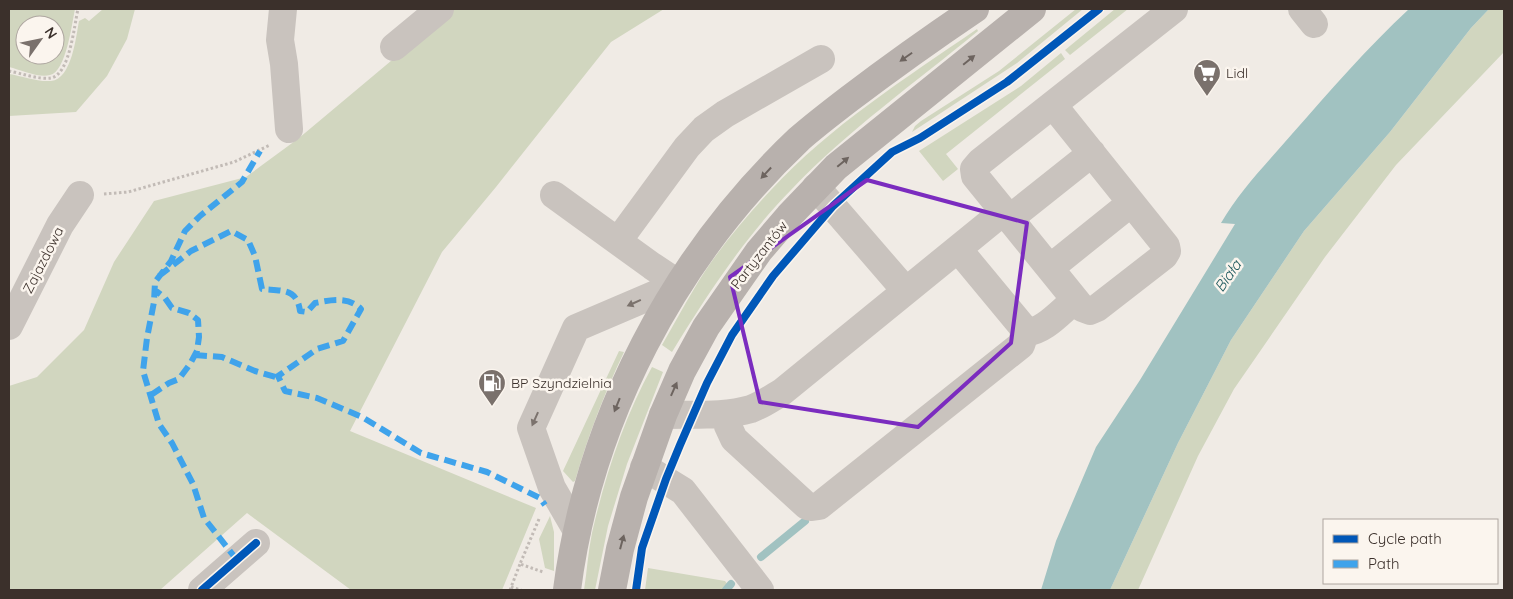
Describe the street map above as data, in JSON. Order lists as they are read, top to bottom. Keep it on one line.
{"streets":{"main road":["Partyzantów"],"street":["Zajazdowa"]},"water":["Biała"],"places":{"supermarket":["Lidl"],"fuel station":["BP Szyndzielnia"]},"legend":["Cycle path","Path"],"north":"top right"}
